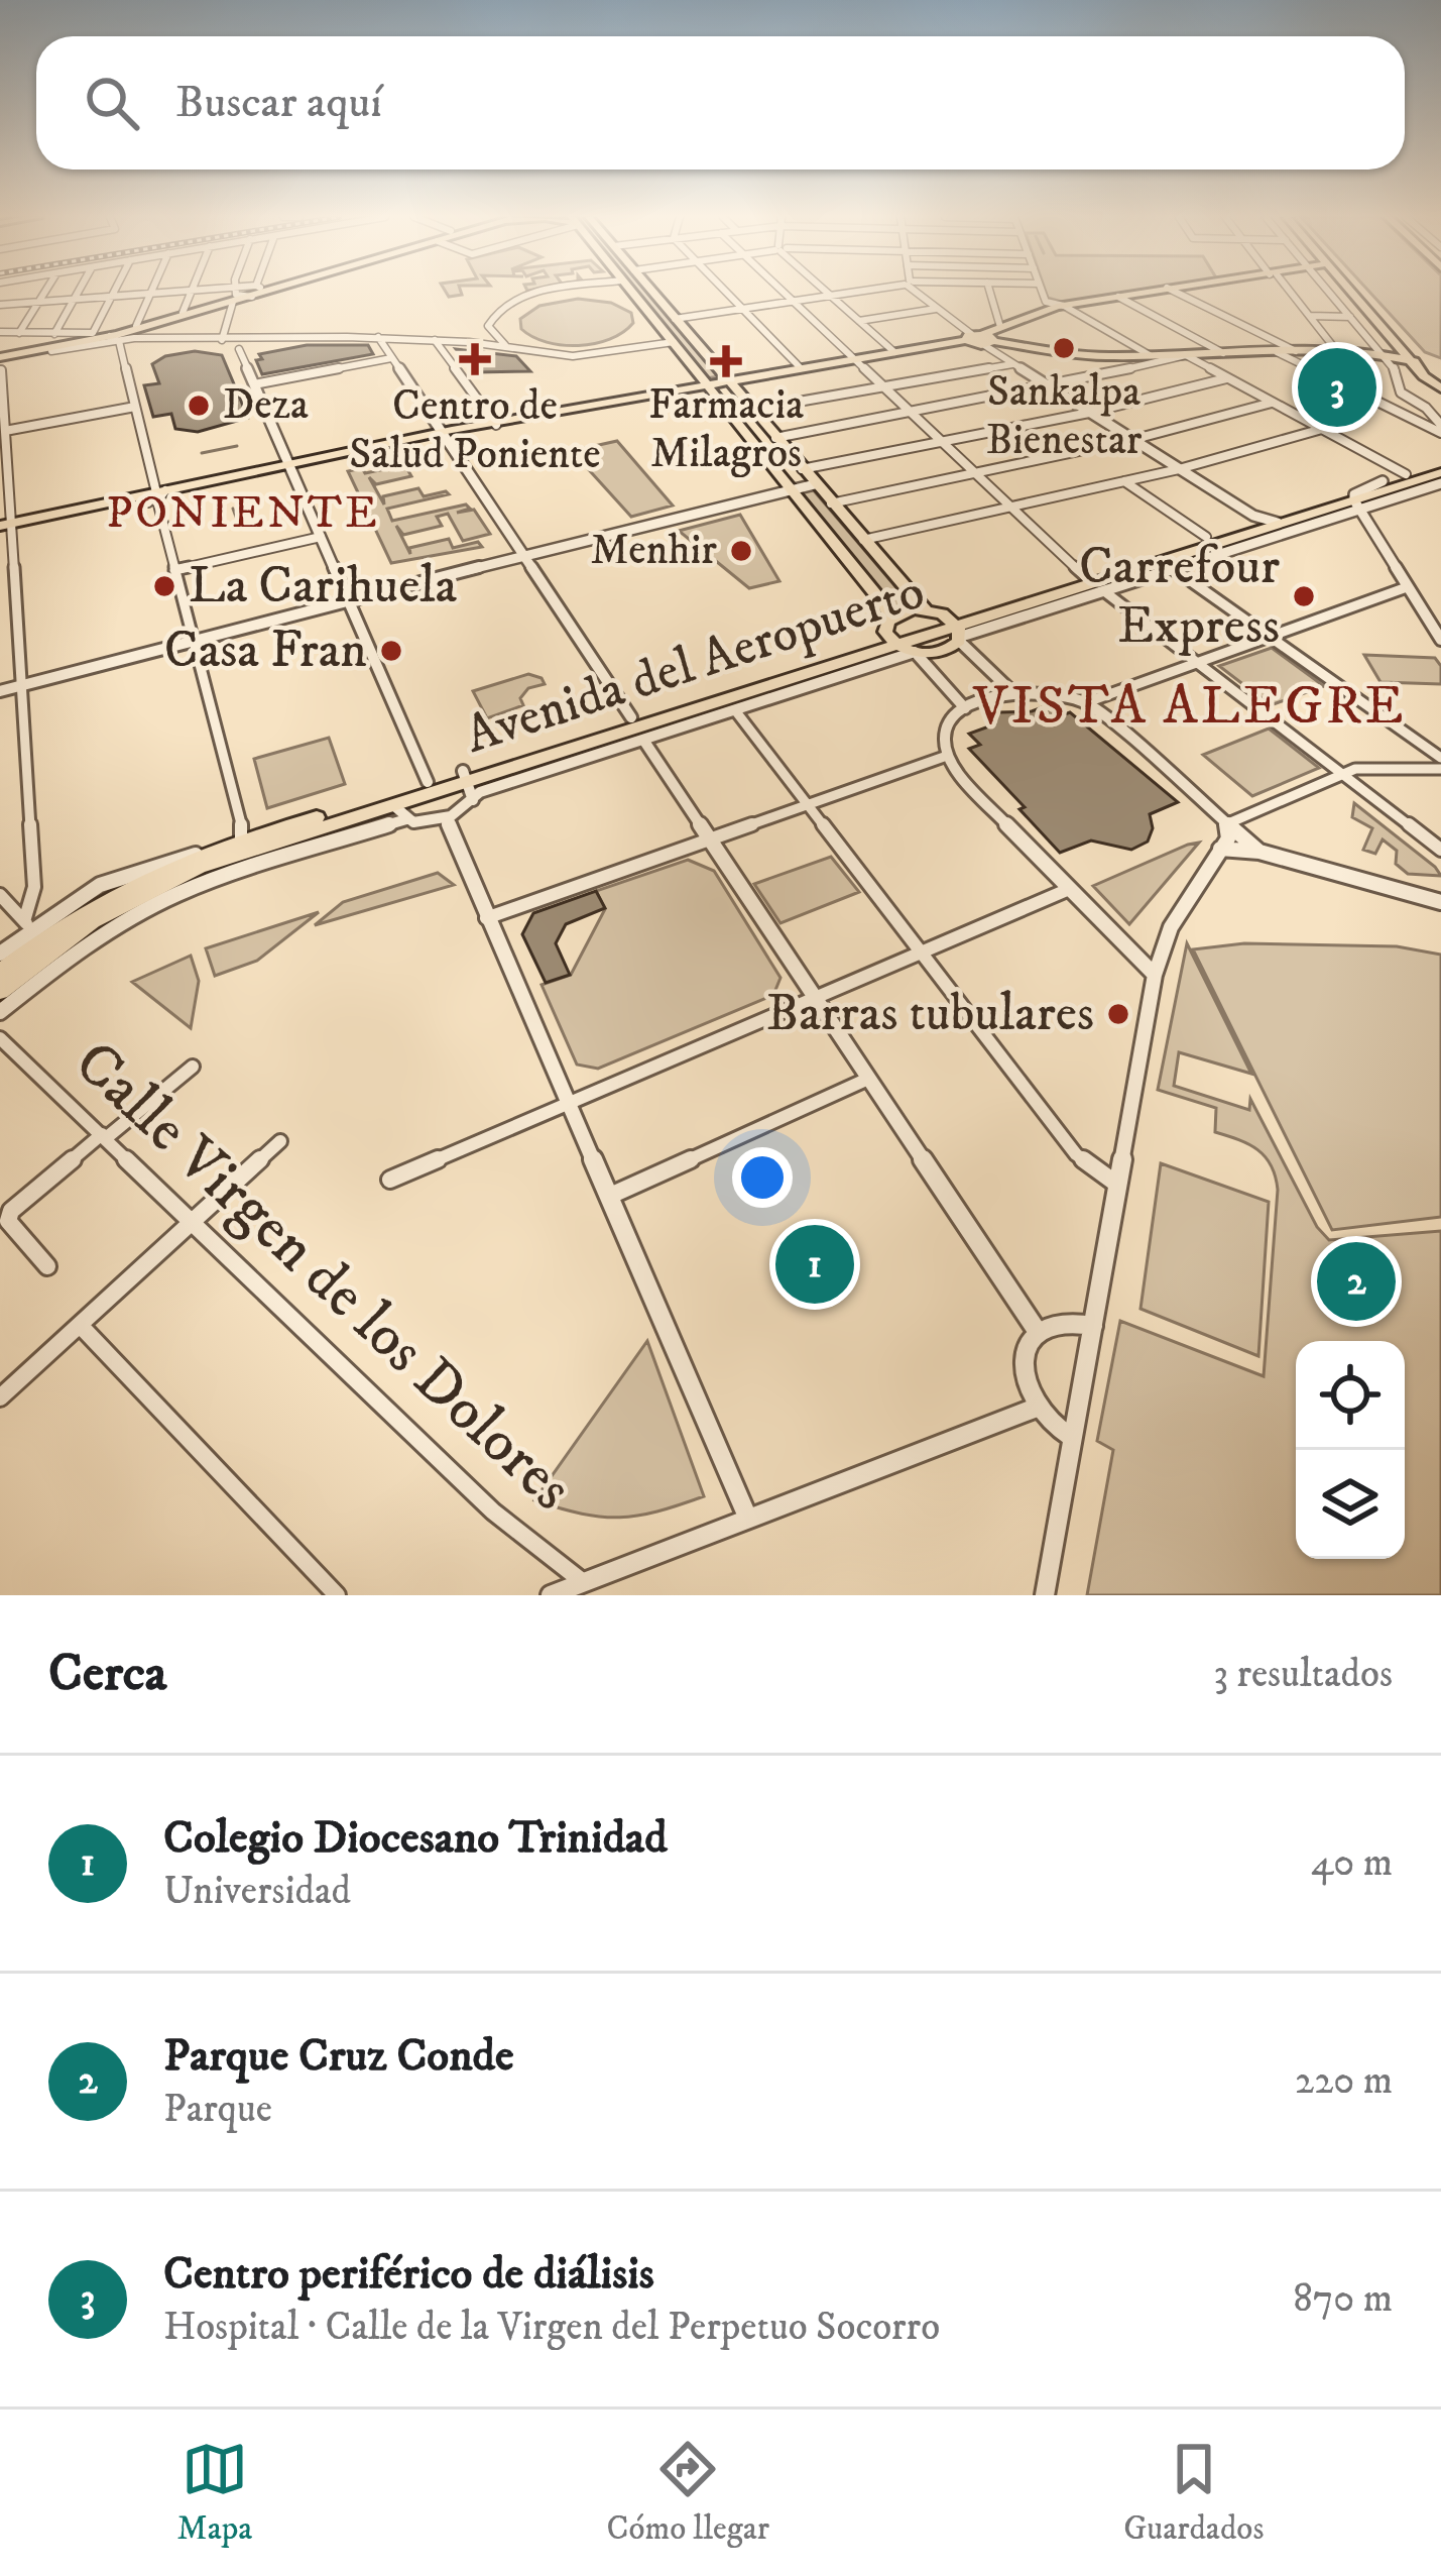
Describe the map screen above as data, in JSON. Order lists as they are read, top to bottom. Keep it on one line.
{"streets":{"main road":["Avenida del Aeropuerto"],"street":["Calle Virgen de los Dolores"]},"districts":["PONIENTE","VISTA ALEGRE"],"places":{"other":["Sankalpa Bienestar","Deza","Menhir","La Carihuela","Carrefour Express","Casa Fran","Barras tubulares"],"health":["Centro de Salud Poniente","Farmacia Milagros"]},"page":{"search":"Buscar aquí","pins":["3","1","2"],"heading":["Cerca","3 resultados"],"list":[{"mark":"1","name":"Colegio Diocesano Trinidad","note":"Universidad","value":"40 m"},{"mark":"2","name":"Parque Cruz Conde","note":"Parque","value":"220 m"},{"mark":"3","name":"Centro periférico de diálisis","note":"Hospital · Calle de la Virgen del Perpetuo Socorro","value":"870 m"}],"nav":["Mapa","Cómo llegar","Guardados"]}}
